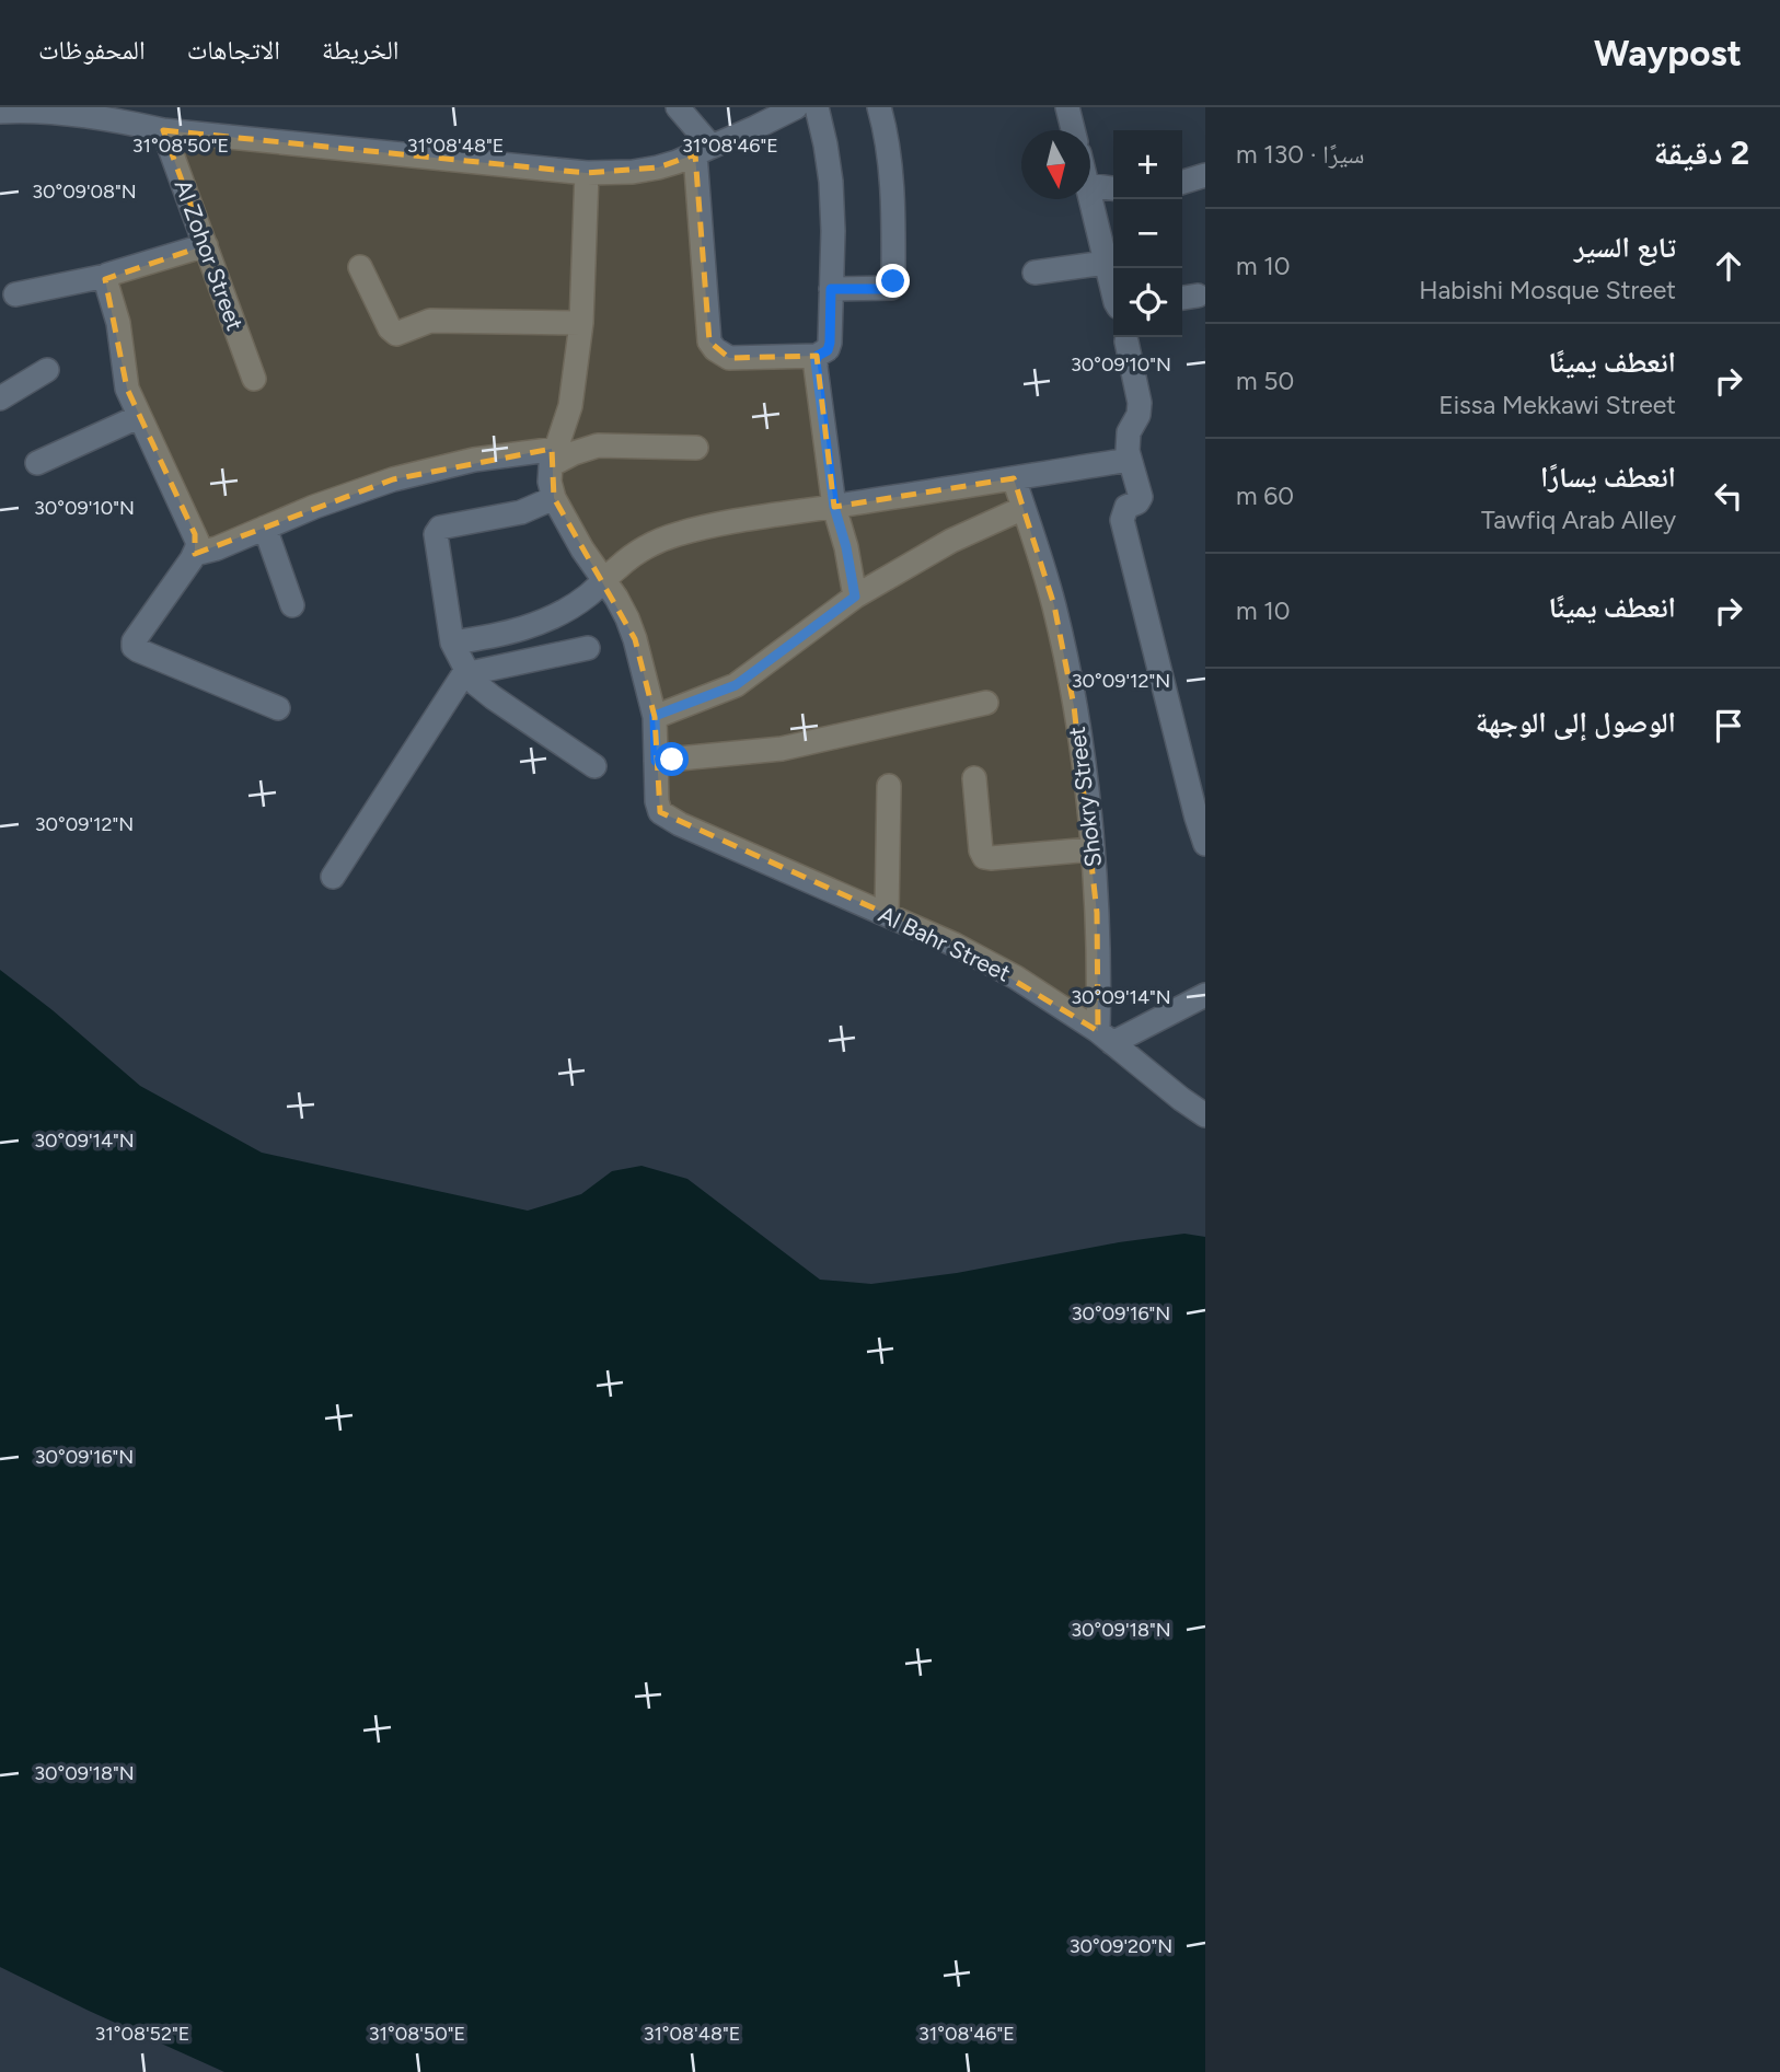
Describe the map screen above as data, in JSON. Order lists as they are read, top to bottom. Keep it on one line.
{"streets":{"street":["Al Zohor Street","Shokry Street","Al Bahr Street"]},"crossings":[["Shokry Street","Al Bahr Street"]],"north":"bottom","page":{"header":"Waypost","nav":["الخريطة","الاتجاهات","المحفوظات"],"heading":["2 دقيقة","سيرًا · 130 m"],"map_buttons":["+","−"],"list":[["تابع السير","Habishi Mosque Street","10 m"],["انعطف يمينًا","Eissa Mekkawi Street","50 m"],["انعطف يسارًا","Tawfiq Arab Alley","60 m"],["انعطف يمينًا","10 m"],"الوصول إلى الوجهة"]},"coordinates":["31°08'48\"E","31°08'46\"E","31°08'50\"E","30°09'08\"N","30°09'10\"N","30°09'12\"N","30°09'14\"N","30°09'16\"N","30°09'18\"N","30°09'20\"N","31°08'52\"E"]}
